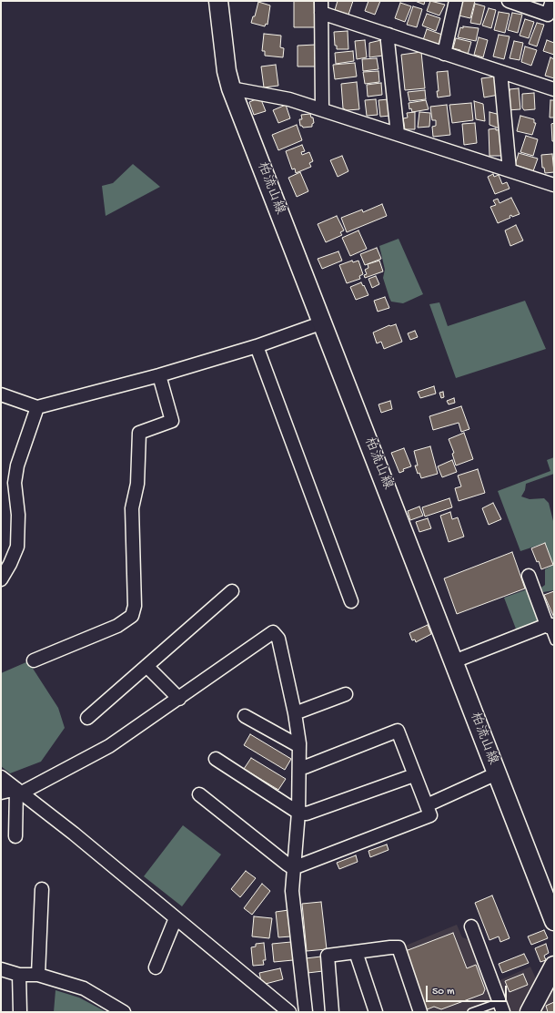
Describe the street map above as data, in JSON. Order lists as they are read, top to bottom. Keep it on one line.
{"streets":{"main road":["柏流山線"]},"scale_bar":"50 m"}
